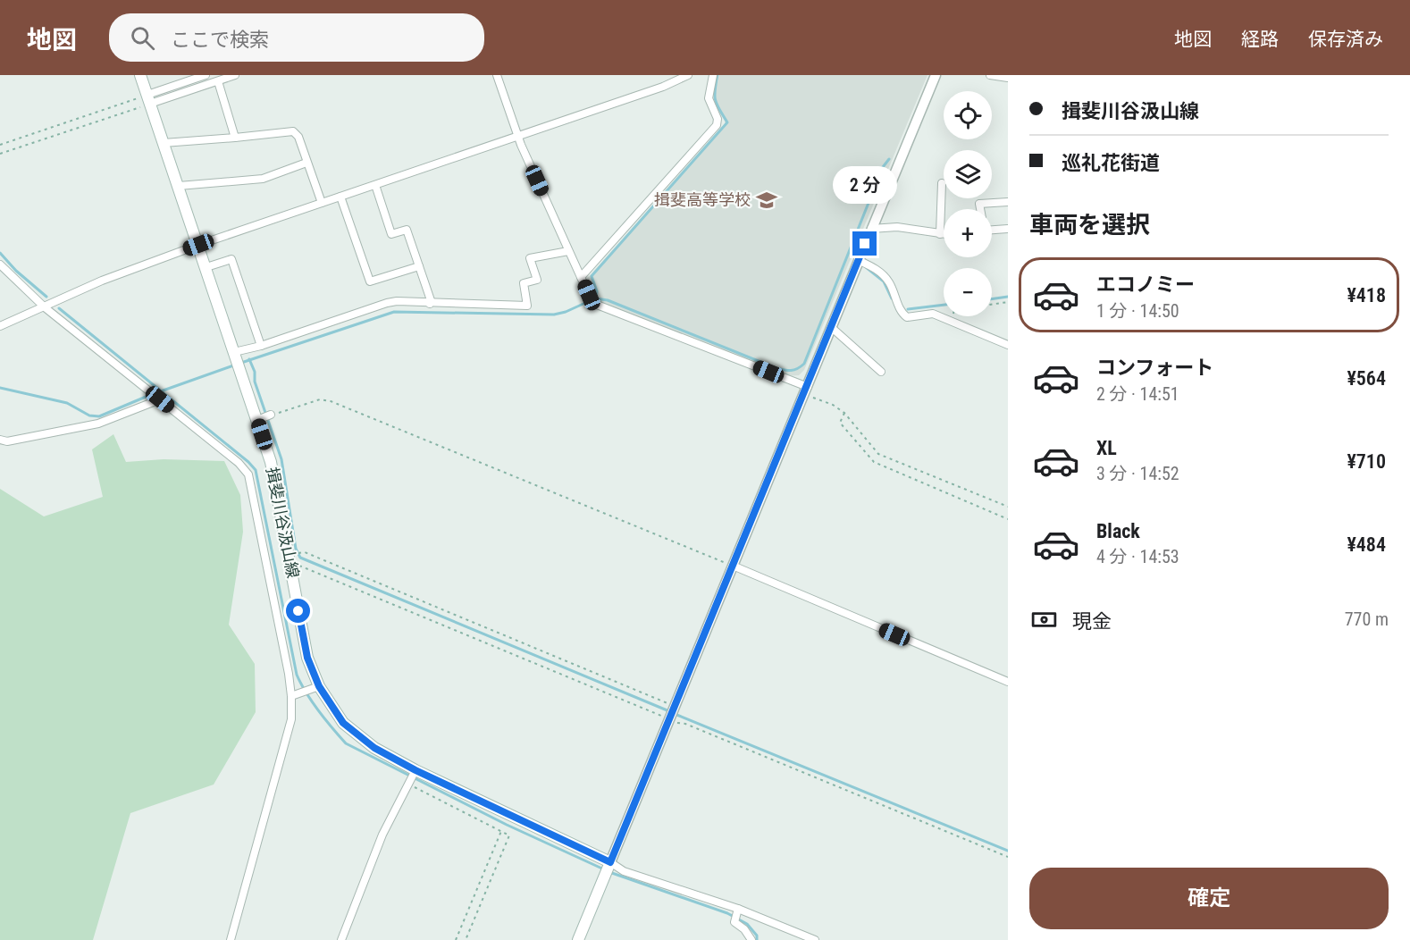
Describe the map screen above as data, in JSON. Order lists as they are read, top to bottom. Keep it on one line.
{"streets":{"main road":["揖斐川谷汲山線"]},"places":{"school or university":["揖斐高等学校"]},"page":{"header":"地図","search":"ここで検索","nav":["地図","経路","保存済み"],"banner":["揖斐川谷汲山線","巡礼花街道"],"map_buttons":["+","−"],"bubble":"2 分","heading":"車両を選択","list":[{"name":"エコノミー","note":"1 分 · 14:50","value":"¥418"},{"name":"コンフォート","note":"2 分 · 14:51","value":"¥564"},{"name":"XL","note":"3 分 · 14:52","value":"¥710"},{"name":"Black","note":"4 分 · 14:53","value":"¥484"}],"pay":["現金","770 m"],"buttons":"確定"}}
